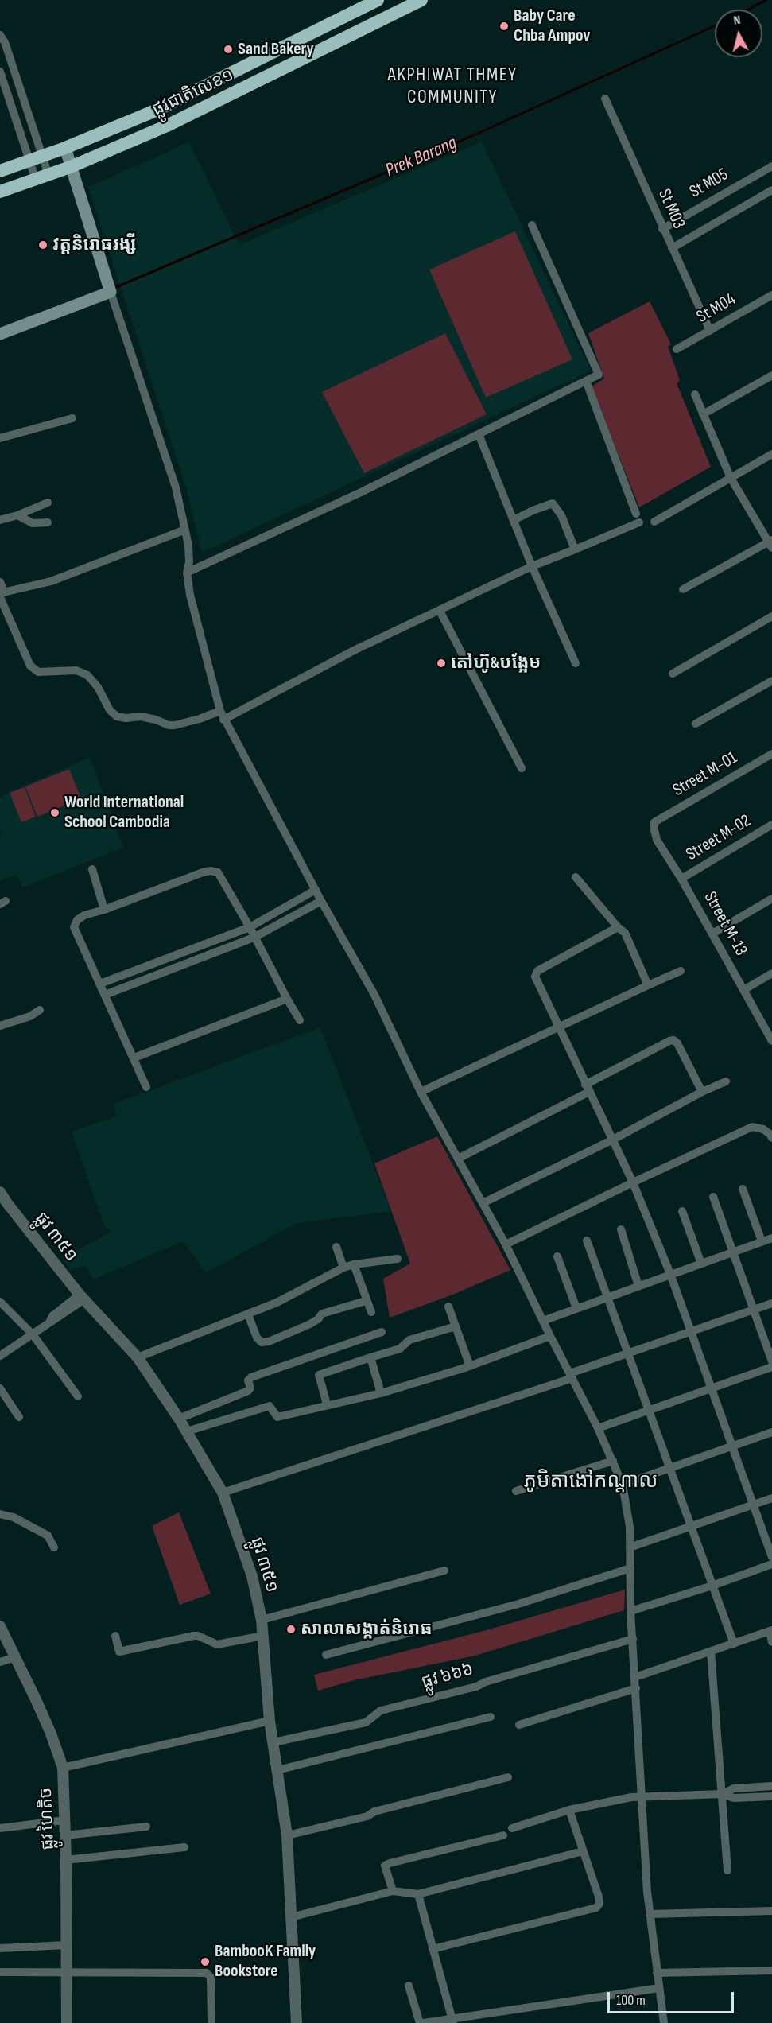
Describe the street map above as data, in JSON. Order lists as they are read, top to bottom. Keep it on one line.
{"streets":{"highway":["ផ្លូវជាតិលេខ១"],"street":["St M05","St M03","St M04","Street M-01","Street M-02","Street M-13","ផ្លូវ ៣៥១","ផ្លូវ ៦៦៦","ផ្លូវ ហៃតិច"]},"crossings":[["St M05","St M03"],["St M03","St M04"],["Street M-01","Street M-13"],["Street M-02","Street M-13"],["ផ្លូវ ៣៥១","ផ្លូវ ៦៦៦"]],"districts":["AKPHIWAT THMEY COMMUNITY","ភូមិតាងៅកណ្តាល"],"water":["Prek Barang"],"places":["Baby Care Chba Ampov","Sand Bakery","វត្តនិរោធរង្សី","តៅហ៊ូ&បង្អែម","World International School Cambodia","សាលាសង្កាត់និរោធ","BambooK Family Bookstore"],"scale_bar":"100 m","north":"top"}
